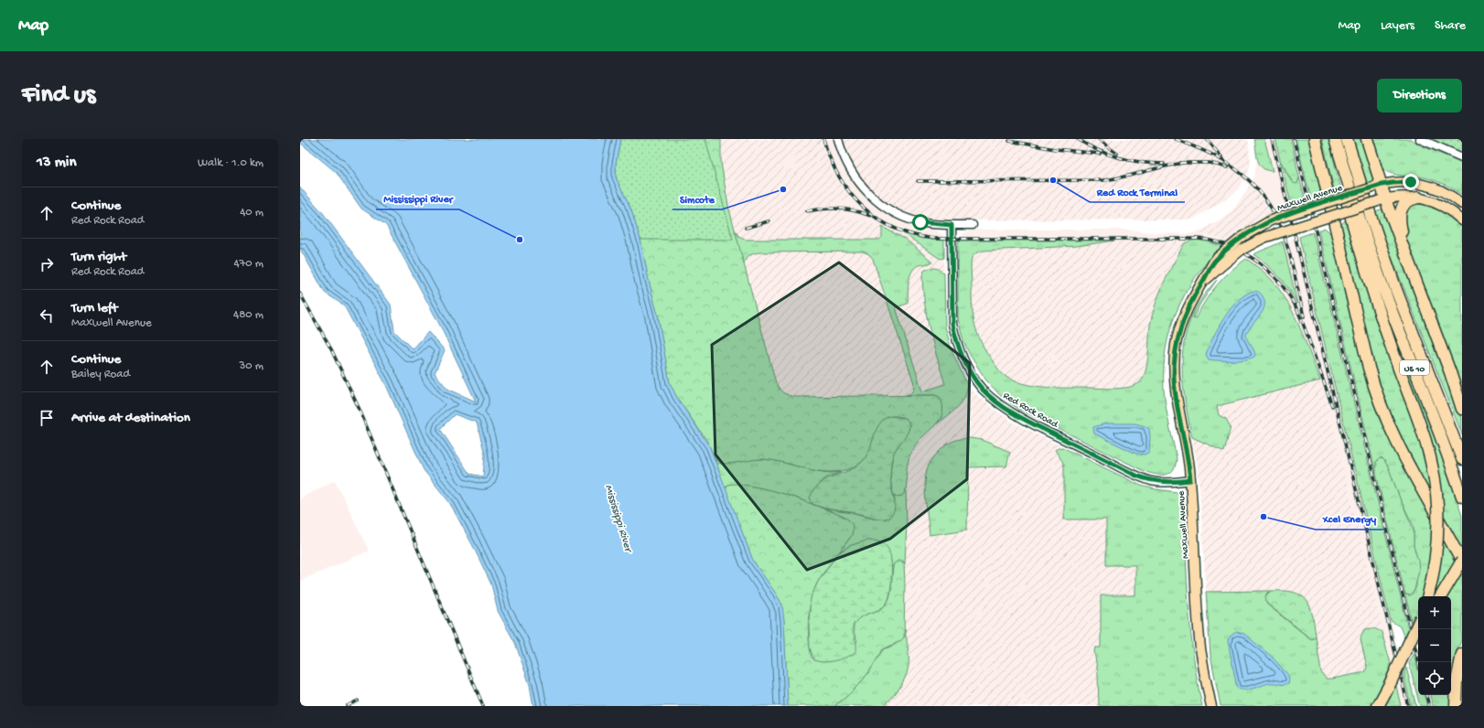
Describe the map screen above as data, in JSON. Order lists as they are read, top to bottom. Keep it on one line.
{"streets":{"highway":["US 10"],"main road":["Maxwell Avenue"],"street":["Red Rock Road"]},"crossings":[["Maxwell Avenue","Red Rock Road"]],"water":["Mississippi River"],"places":["Red Rock Terminal","Simcote","Mississippi River","Xcel Energy"],"page":{"header":"Map","nav":["Map","Layers","Share"],"buttons":"Directions","title":"Find us","heading":["13 min","Walk · 1.0 km"],"list":[["Continue","Red Rock Road","40 m"],["Turn right","Red Rock Road","470 m"],["Turn left","Maxwell Avenue","480 m"],["Continue","Bailey Road","30 m"],"Arrive at destination"],"map_buttons":["+","−"]}}
